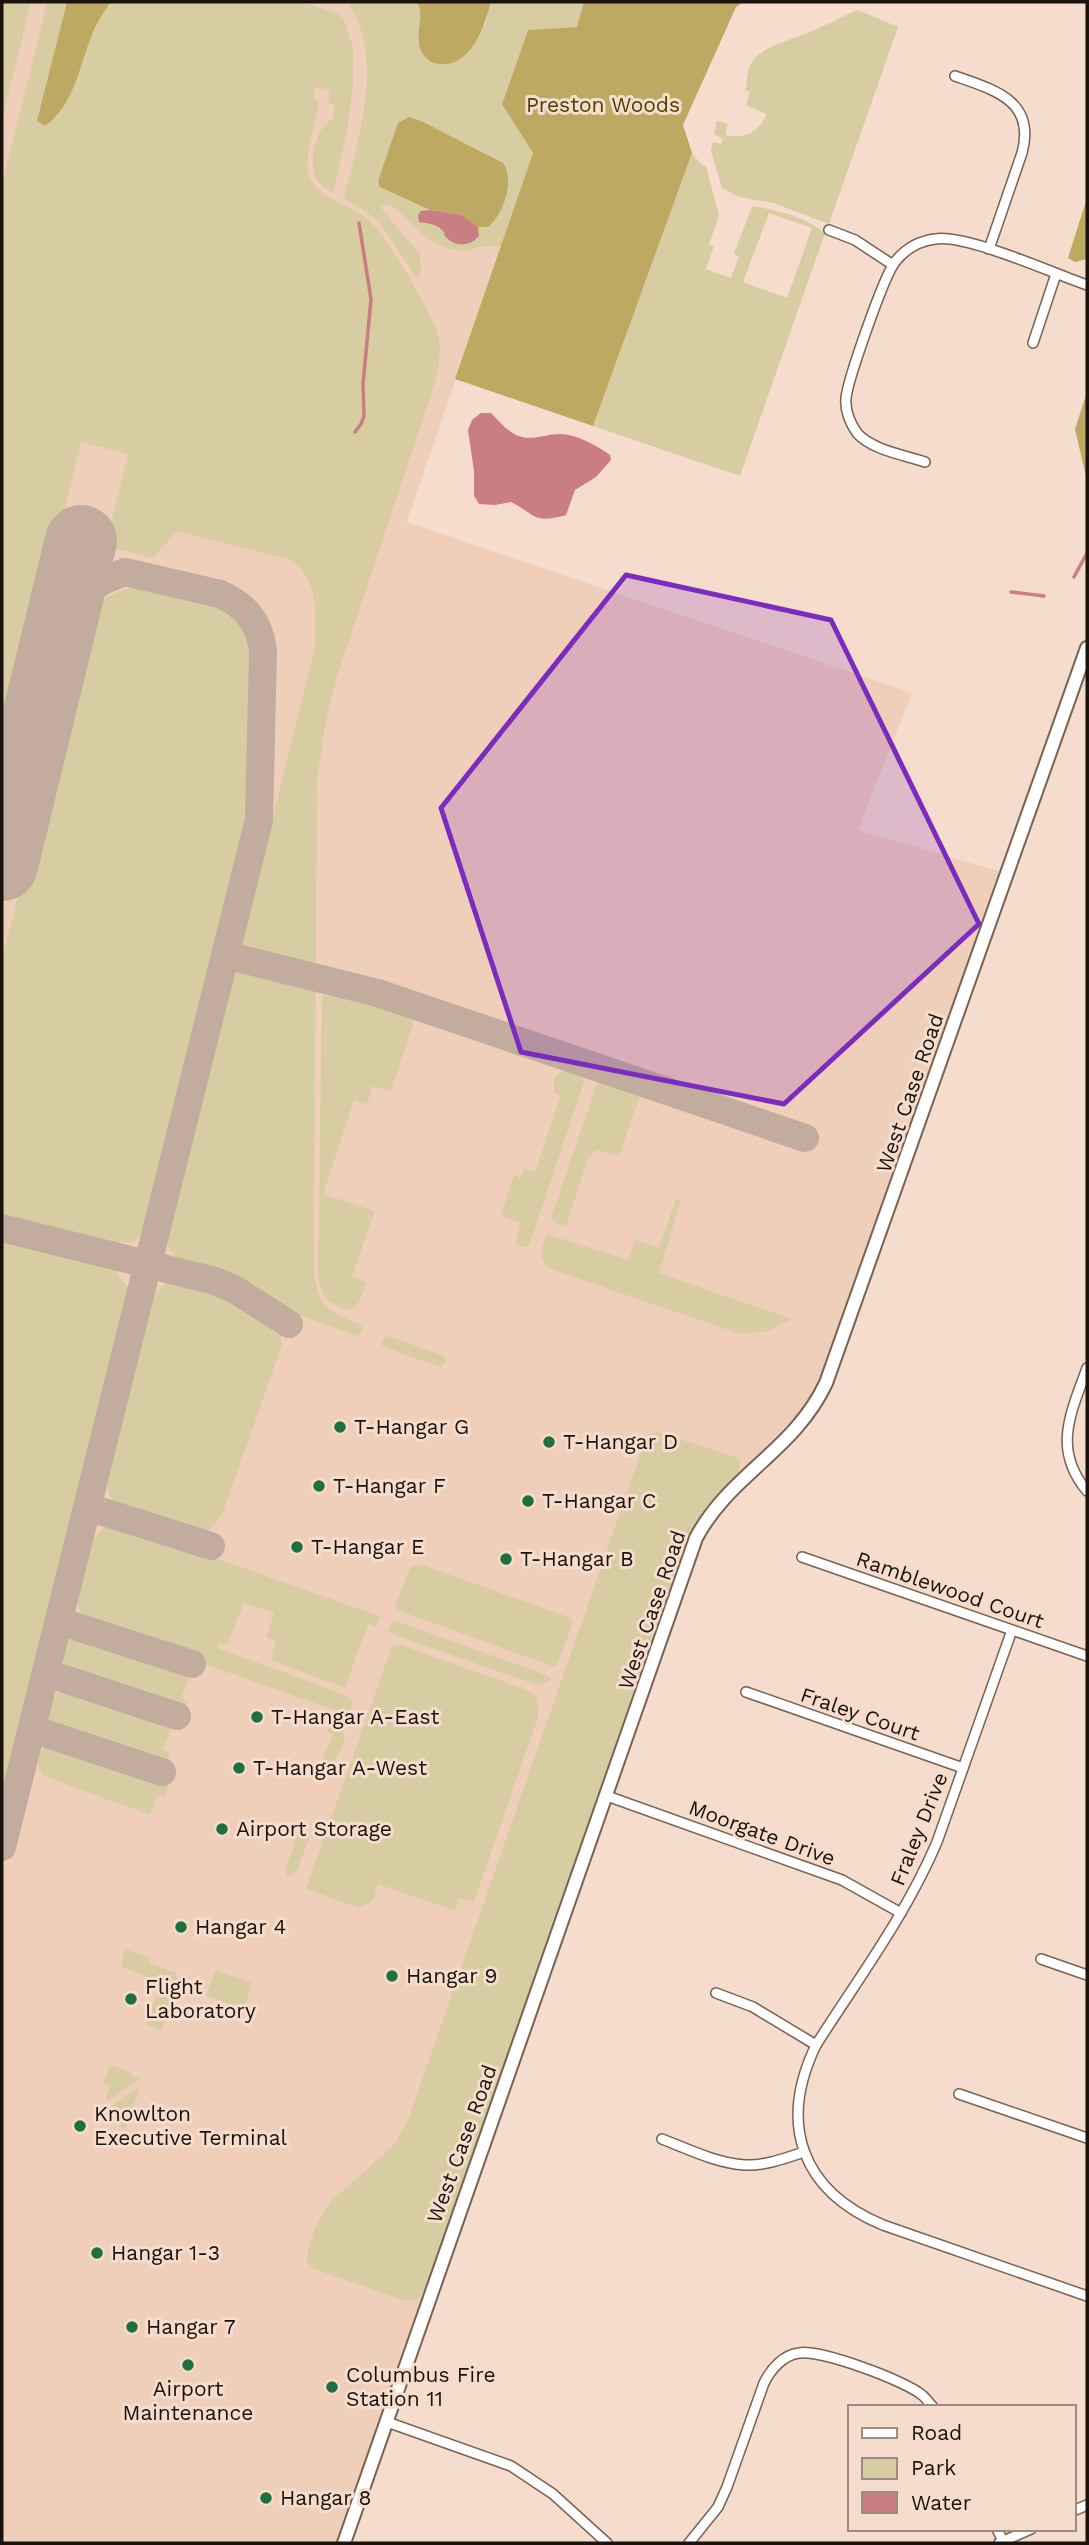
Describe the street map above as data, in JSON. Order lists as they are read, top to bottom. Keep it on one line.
{"streets":{"main road":["West Case Road"],"street":["Ramblewood Court","Fraley Court","Fraley Drive","Moorgate Drive"]},"crossings":[["West Case Road","Moorgate Drive"],["Ramblewood Court","Fraley Drive"],["Fraley Court","Fraley Drive"],["Fraley Drive","Moorgate Drive"]],"parks":["Preston Woods"],"places":["T-Hangar G","T-Hangar D","T-Hangar F","T-Hangar C","T-Hangar E","T-Hangar B","T-Hangar A-East","T-Hangar A-West","Airport Storage","Hangar 4","Hangar 9","Flight Laboratory","Knowlton Executive Terminal","Hangar 1-3","Hangar 7","Airport Maintenance","Columbus Fire Station 11","Hangar 8"],"legend":["Road","Park","Water"]}
